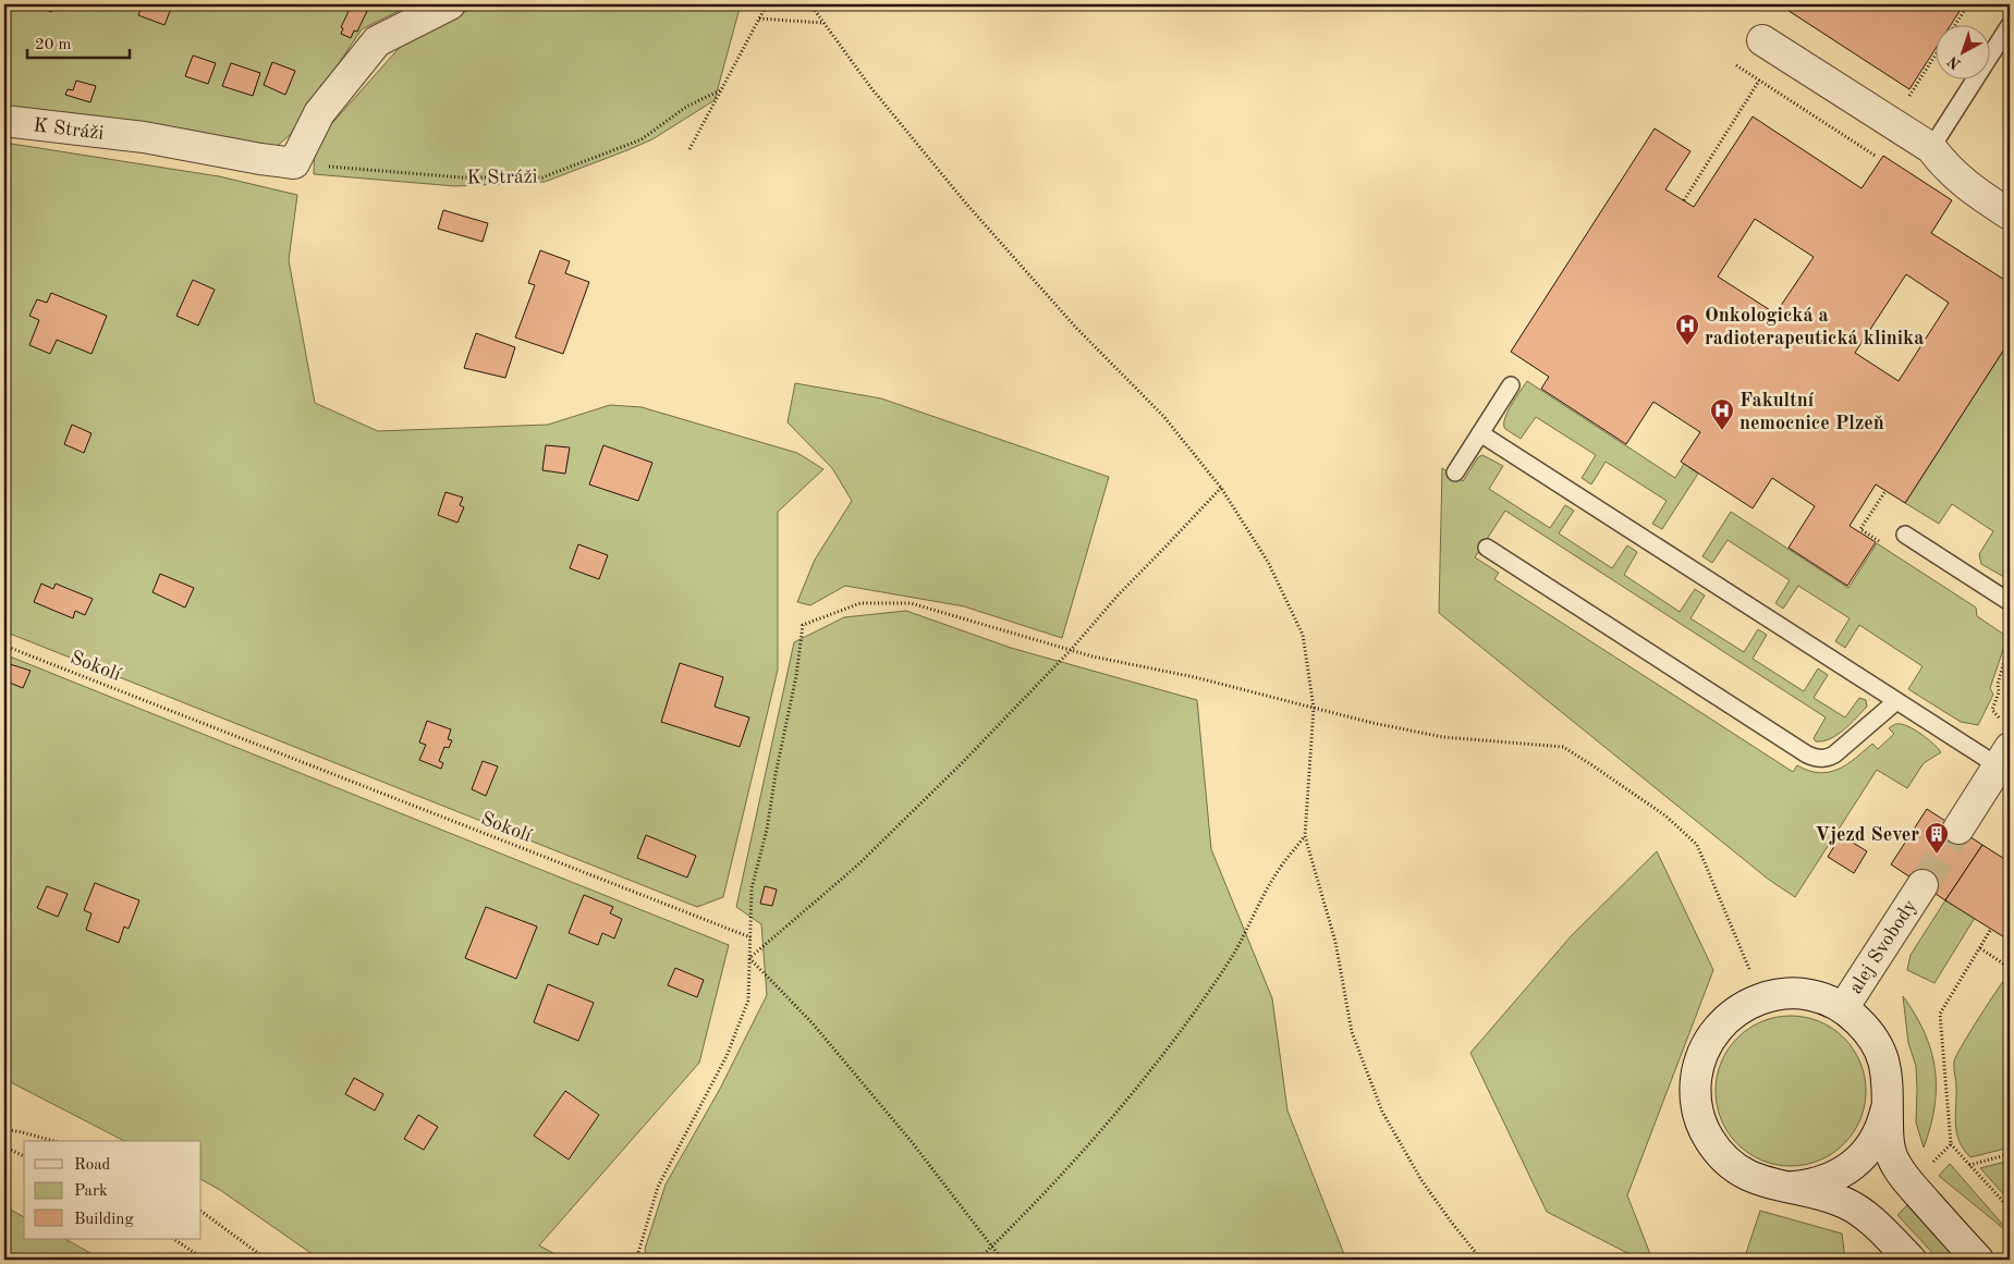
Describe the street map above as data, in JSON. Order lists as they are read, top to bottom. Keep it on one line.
{"streets":{"street":["K Stráži","alej Svobody"],"path":["Sokolí"]},"places":{"hospital":["Onkologická a radioterapeutická klinika","Fakultní nemocnice Plzeň"],"building":["Vjezd Sever"]},"legend":["Road","Park","Building"],"scale_bar":"20 m","north":"bottom left"}
